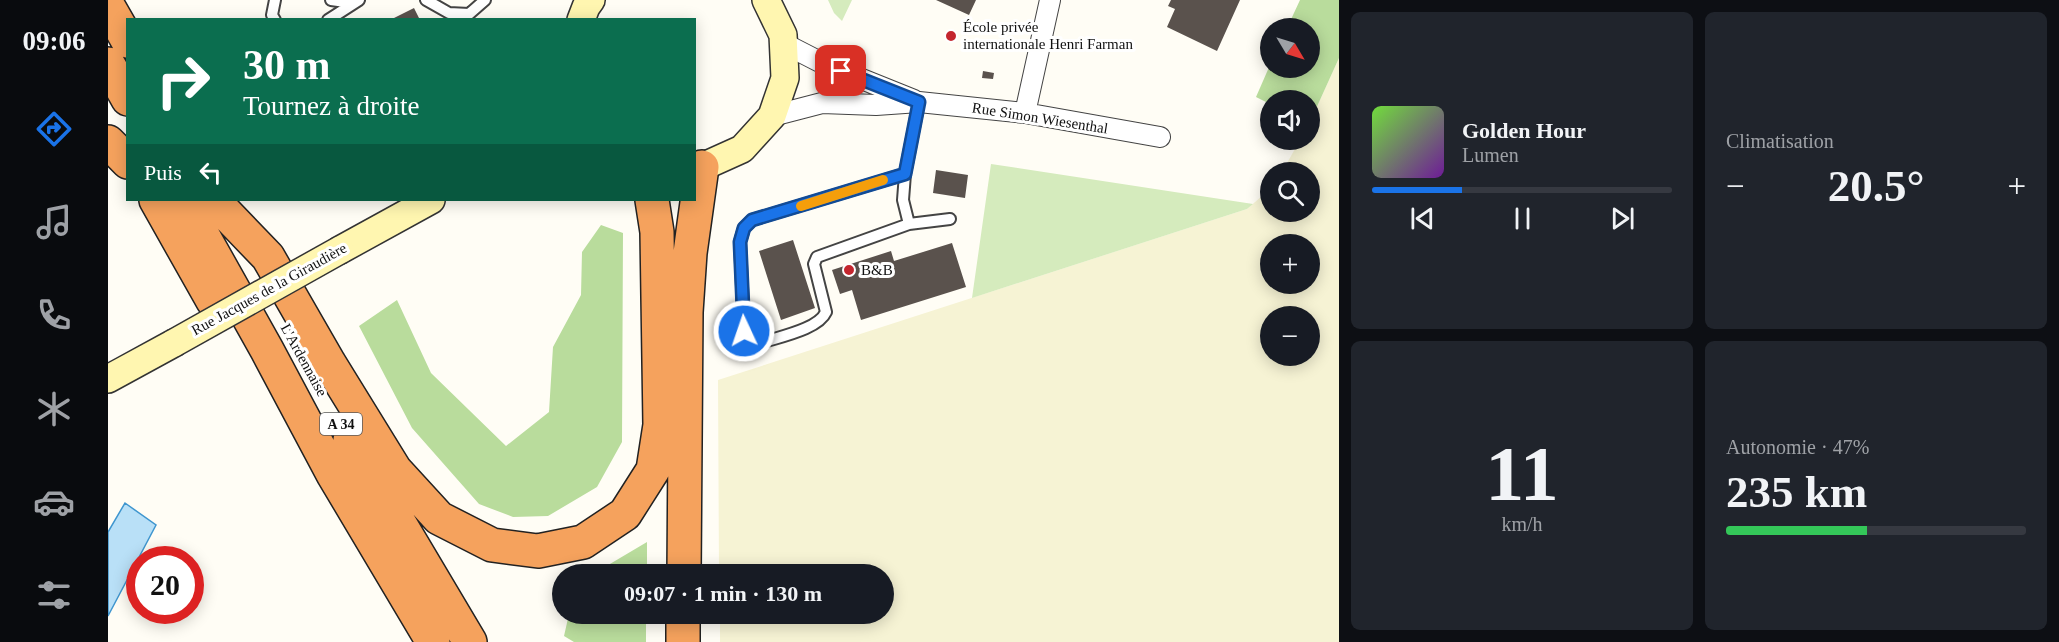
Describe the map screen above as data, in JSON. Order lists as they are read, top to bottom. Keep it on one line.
{"streets":{"highway":["L'Ardennaise","A 34"],"street":["Rue Simon Wiesenthal","Rue Jacques de la Giraudière"]},"places":["École privée internationale Henri Farman","B&B"],"north":"bottom right","page":{"tabs":"09:06","tile":["Climatisation",["11","km/h"],["Autonomie · 47%","235 km"]],"map_buttons":["+","−"],"turn":["30 m","Tournez à droite"],"song":["Golden Hour","Lumen"],"then":"Puis","heat":["−","20.5°","+"],"limit":"20","trip":"09:07 · 1 min · 130 m"}}
